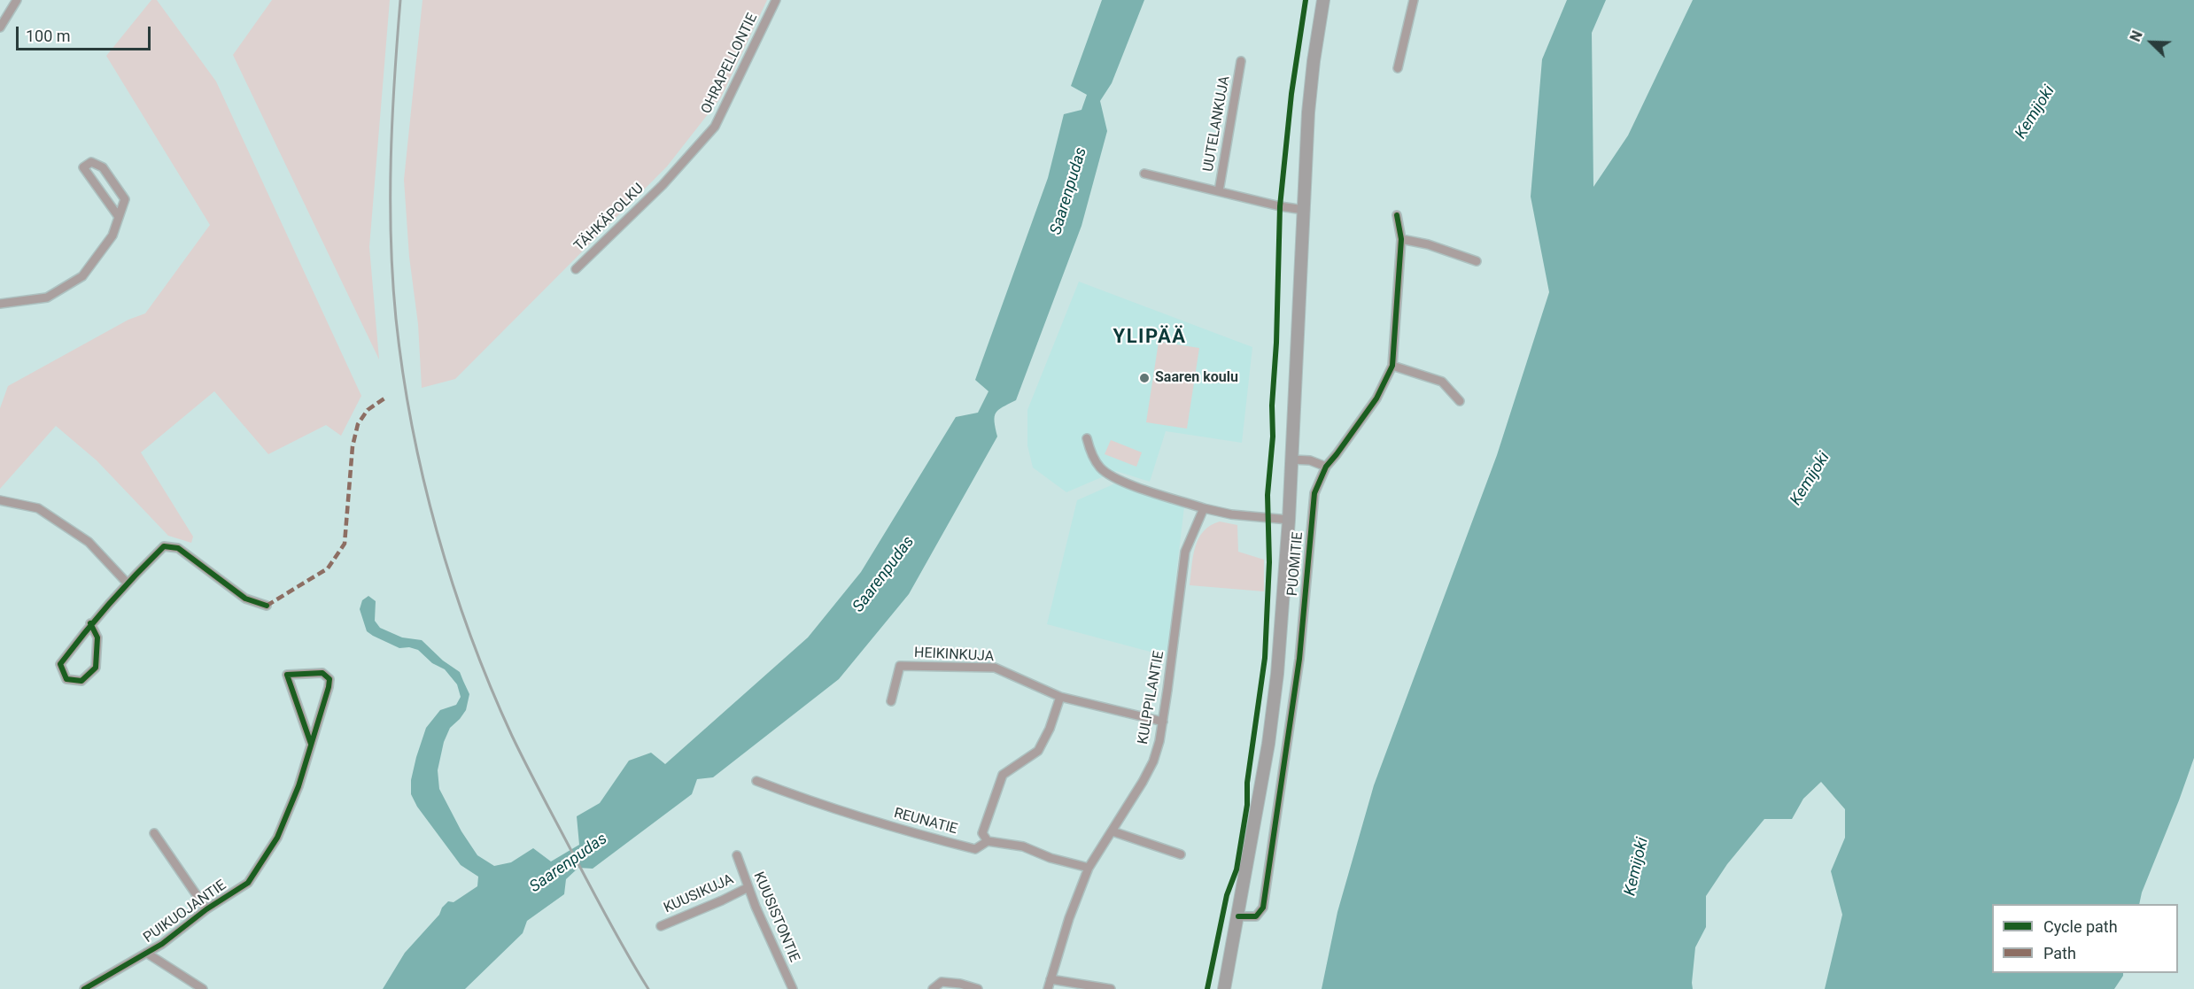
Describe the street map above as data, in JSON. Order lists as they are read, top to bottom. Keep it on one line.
{"streets":{"street":["OHRAPELLONTIE","UUTELANKUJA","TÄHKÄPOLKU","PUOMITIE","HEIKINKUJA","KULPPILANTIE","REUNATIE","KUUSIKUJA","PUIKUOJANTIE","KUUSISTONTIE"]},"crossings":[["OHRAPELLONTIE","TÄHKÄPOLKU"],["HEIKINKUJA","KULPPILANTIE"],["KULPPILANTIE","REUNATIE"],["KUUSIKUJA","KUUSISTONTIE"]],"districts":["YLIPÄÄ"],"water":["Kemijoki","Saarenpudas"],"places":["Saaren koulu"],"legend":["Cycle path","Path"],"scale_bar":"100 m","north":"top left"}
